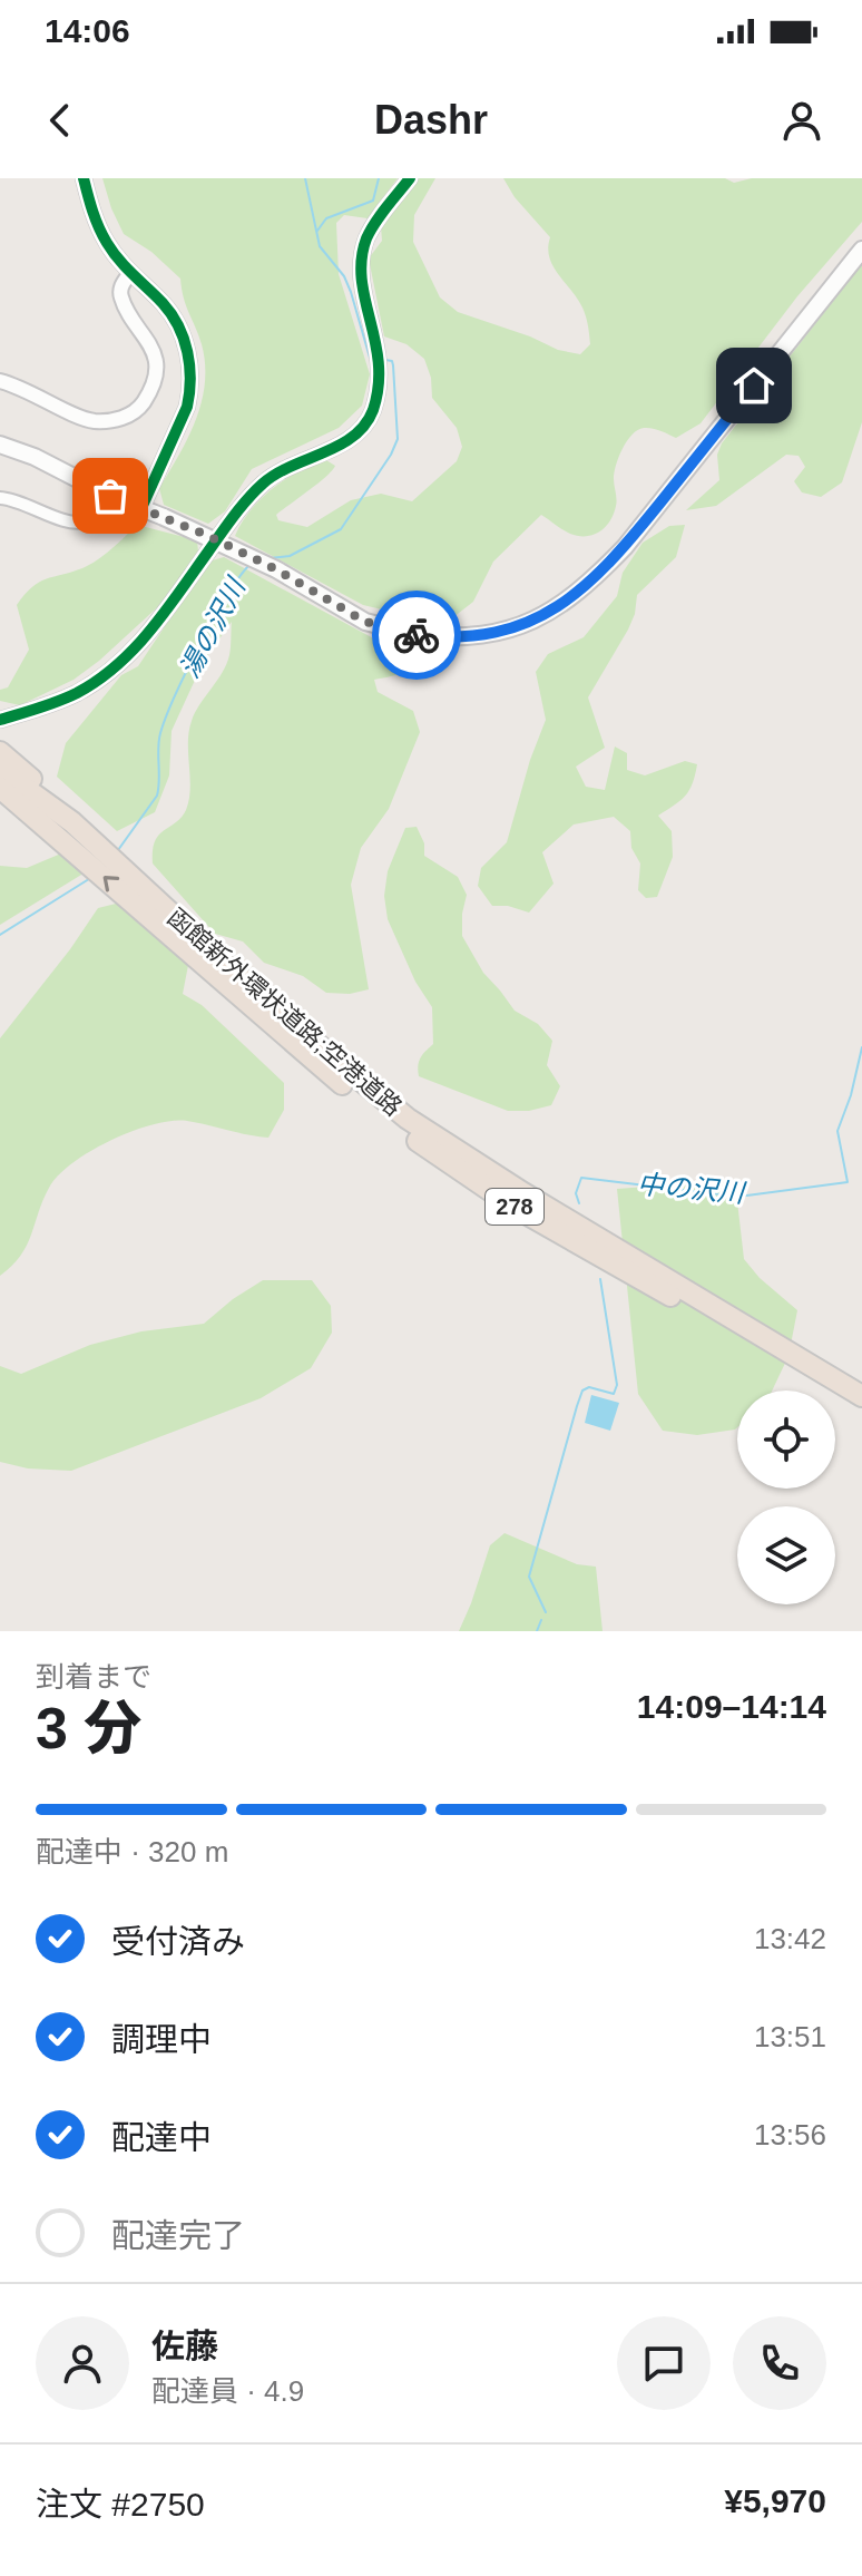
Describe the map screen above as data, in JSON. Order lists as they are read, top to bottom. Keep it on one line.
{"streets":{"highway":["函館新外環状道路;空港道路","278"]},"water":["湯の沢川","中の沢川"],"page":{"status":"14:06","header":"Dashr","heading":["3 分","到着まで","14:09–14:14"],"panel":["佐藤","配達員 · 4.9","注文 #2750","¥5,970"],"bar":"配達中 · 320 m","list":[["受付済み","13:42"],["調理中","13:51"],["配達中","13:56"],"配達完了"]}}
